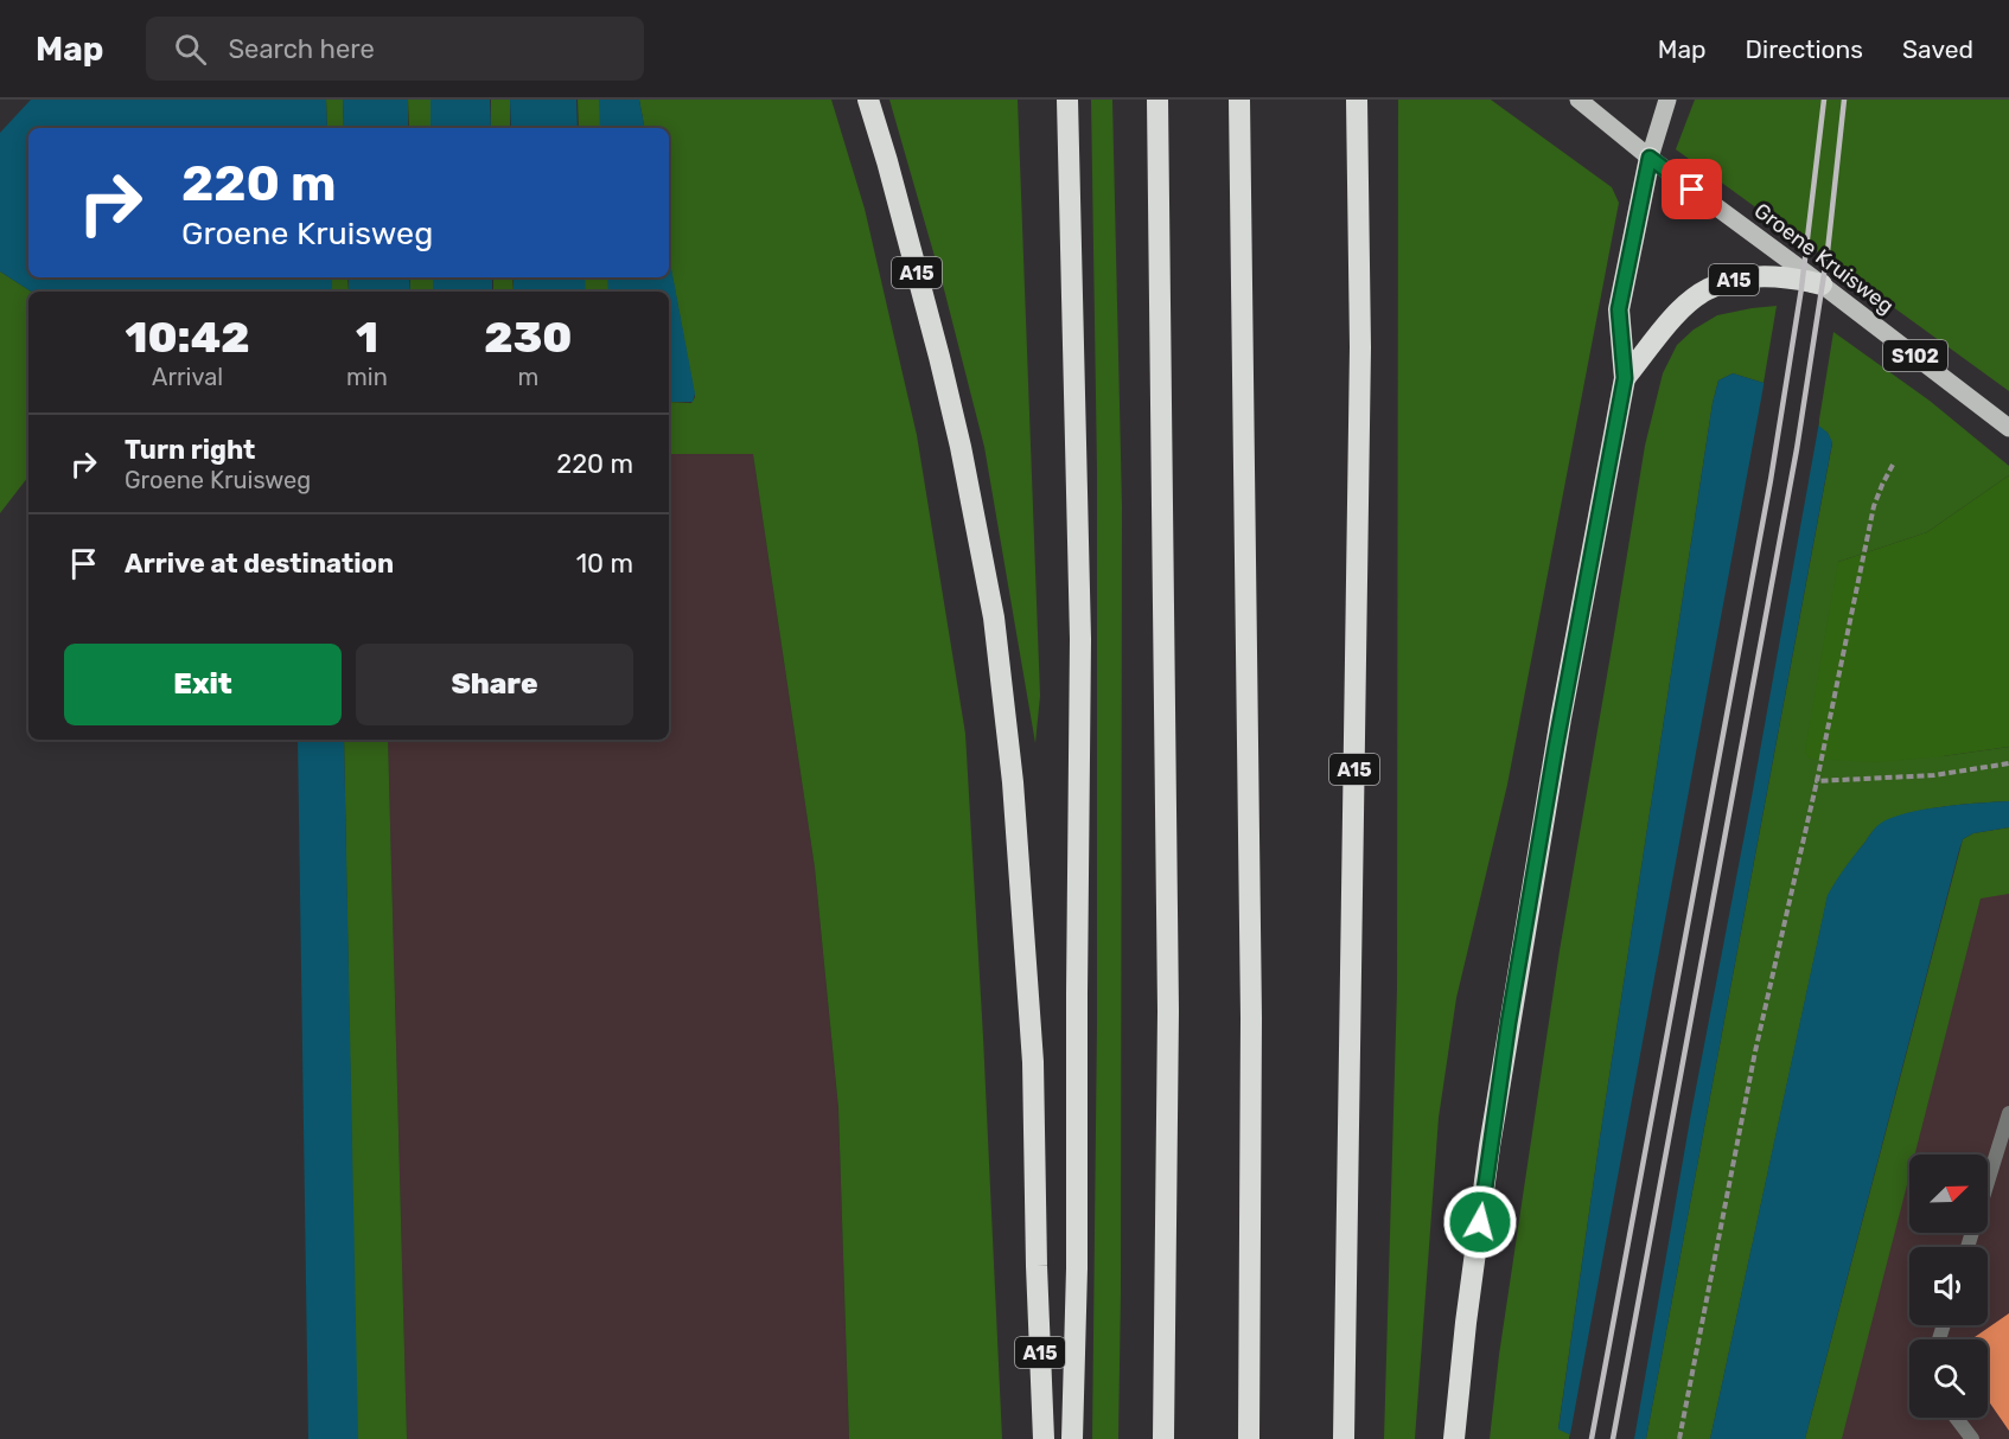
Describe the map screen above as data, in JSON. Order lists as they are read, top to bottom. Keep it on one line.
{"streets":{"highway":["A15"],"main road":["Groene Kruisweg","S102"]},"crossings":[["Groene Kruisweg","A15"]],"north":"top right","page":{"header":"Map","search":"Search here","nav":["Map","Directions","Saved"],"turn":["220 m","Groene Kruisweg"],"eta":["10:42","Arrival","1","min","230","m"],"list":[{"name":"Turn right","note":"Groene Kruisweg","value":"220 m"},{"name":"Arrive at destination","value":"10 m"}],"buttons":["Exit","Share"]}}
